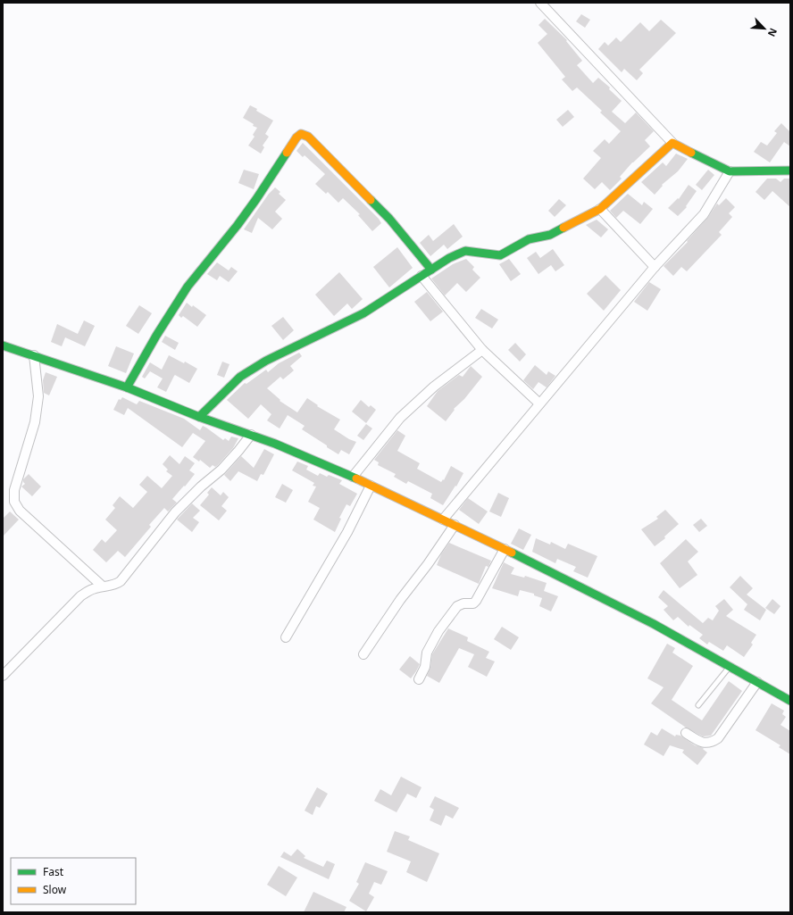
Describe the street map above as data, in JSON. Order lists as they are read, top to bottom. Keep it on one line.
{"legend":["Fast","Slow"],"north":"bottom right"}
